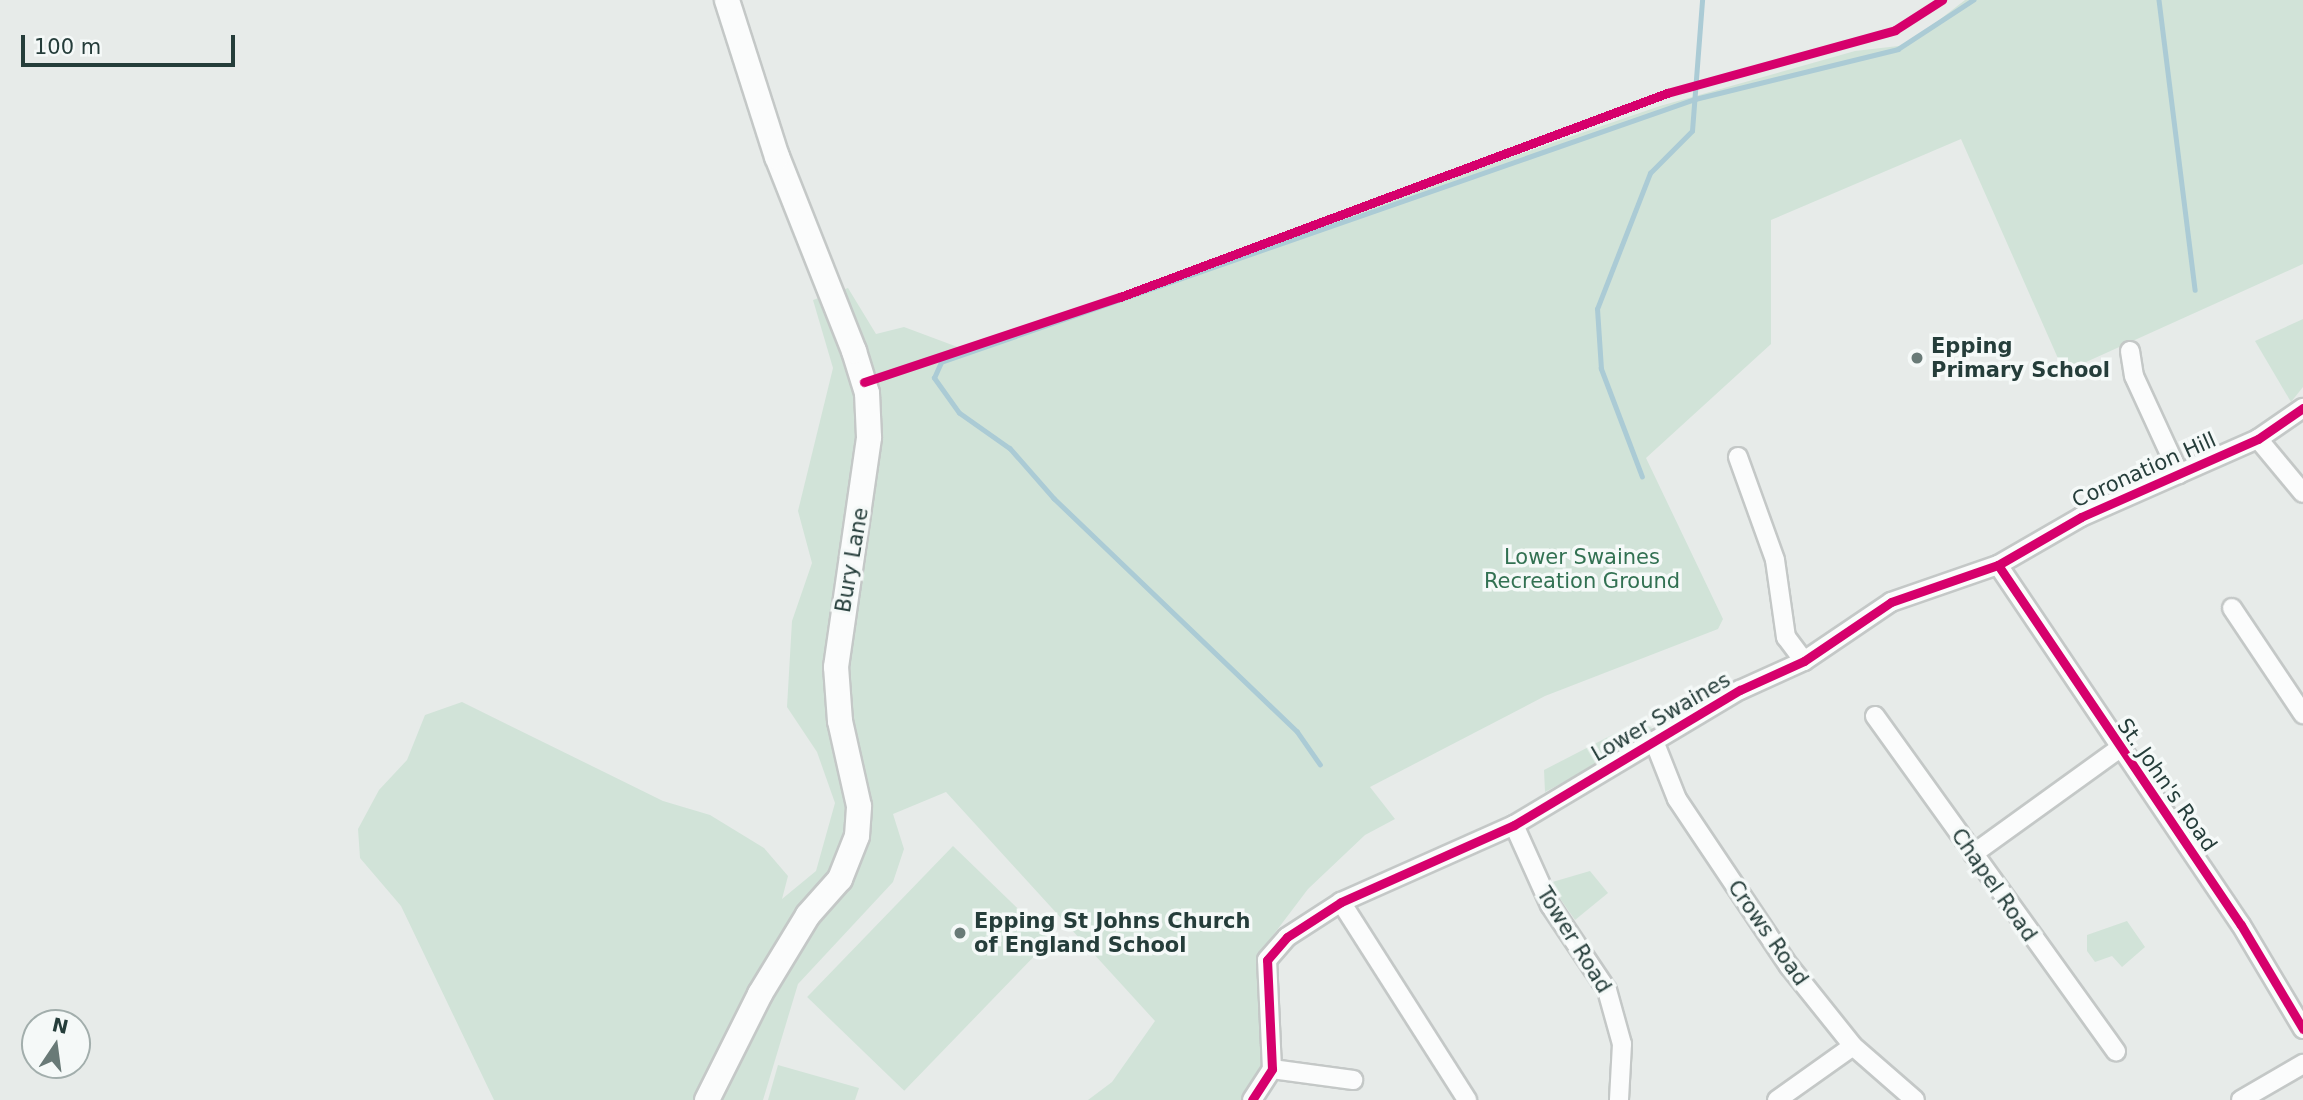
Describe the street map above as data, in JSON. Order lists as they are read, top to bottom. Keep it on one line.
{"streets":{"main road":["Bury Lane"],"street":["Coronation Hill","Lower Swaines","St. John's Road","Chapel Road","Crows Road","Tower Road"]},"crossings":[["Coronation Hill","Lower Swaines"],["Coronation Hill","St. John's Road"],["Lower Swaines","St. John's Road"],["Lower Swaines","Crows Road"],["Lower Swaines","Tower Road"]],"parks":["Lower Swaines Recreation Ground"],"places":["Epping Primary School","Epping St Johns Church of England School"],"scale_bar":"100 m","north":"top"}
